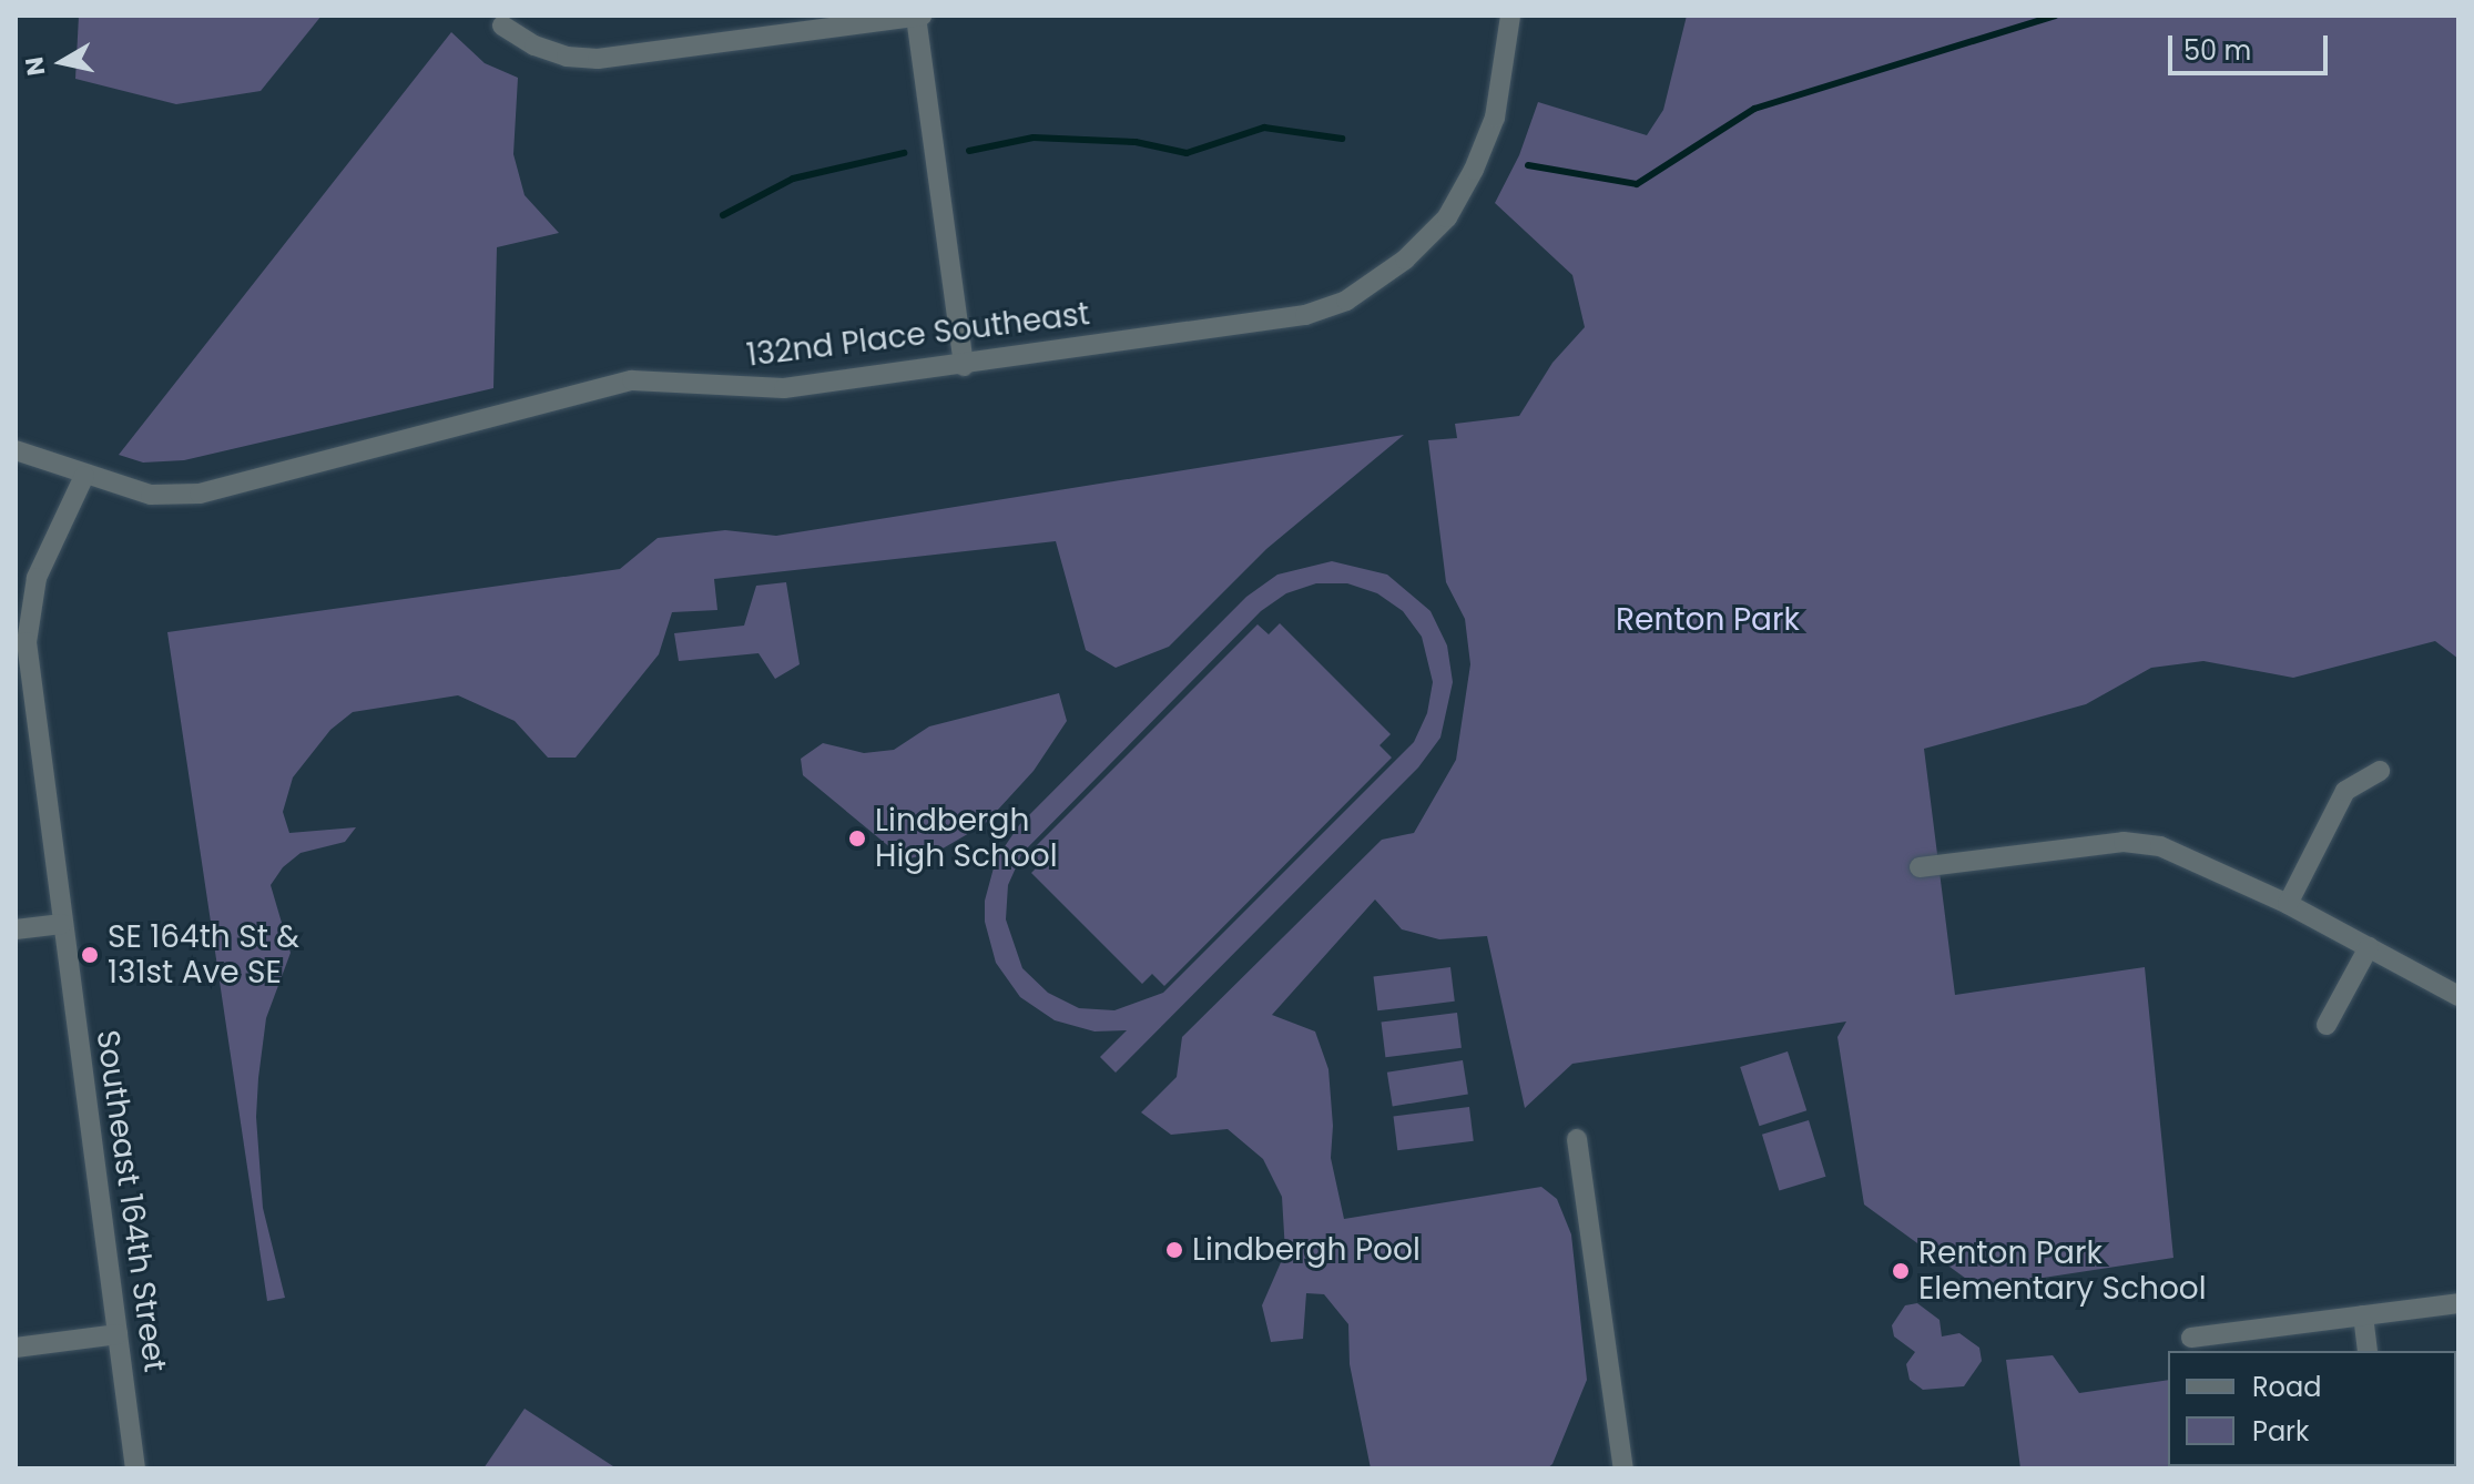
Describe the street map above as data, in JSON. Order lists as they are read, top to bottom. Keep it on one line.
{"streets":{"street":["132nd Place Southeast","Southeast 164th Street"]},"crossings":[["132nd Place Southeast","Southeast 164th Street"]],"parks":["Renton Park"],"places":["Lindbergh High School","SE 164th St & 131st Ave SE","Lindbergh Pool","Renton Park Elementary School"],"legend":["Road","Park"],"scale_bar":"50 m","north":"left"}
